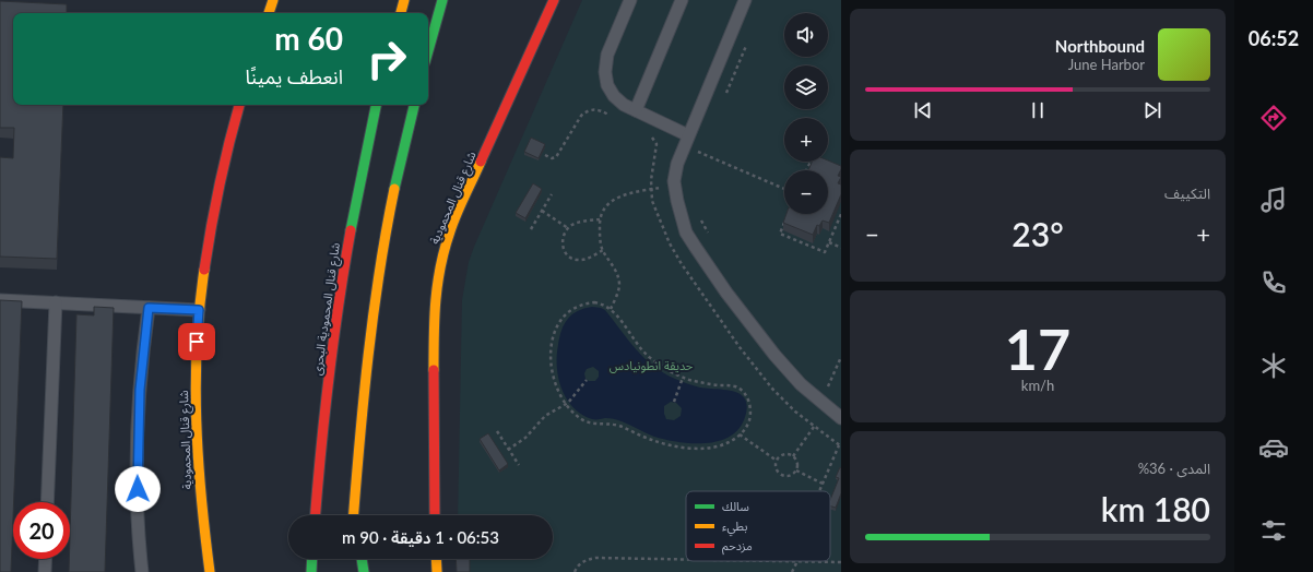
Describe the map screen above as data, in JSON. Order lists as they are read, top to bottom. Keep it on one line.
{"streets":{"street":["شارع قنال المحمودية","شارع قنال المحمودية البحرى"]},"parks":["حديقة انطونيادس"],"legend":["سالك","بطيء","مزدحم"],"page":{"tabs":"06:52","map_buttons":["+","−"],"turn":["60 m","انعطف يمينًا"],"song":["Northbound","June Harbor"],"tile":["التكييف",["17","km/h"],["المدى · 36%","180 km"]],"heat":["−","23°","+"],"limit":"20","trip":"06:53 · 1 دقيقة · 90 m"}}
